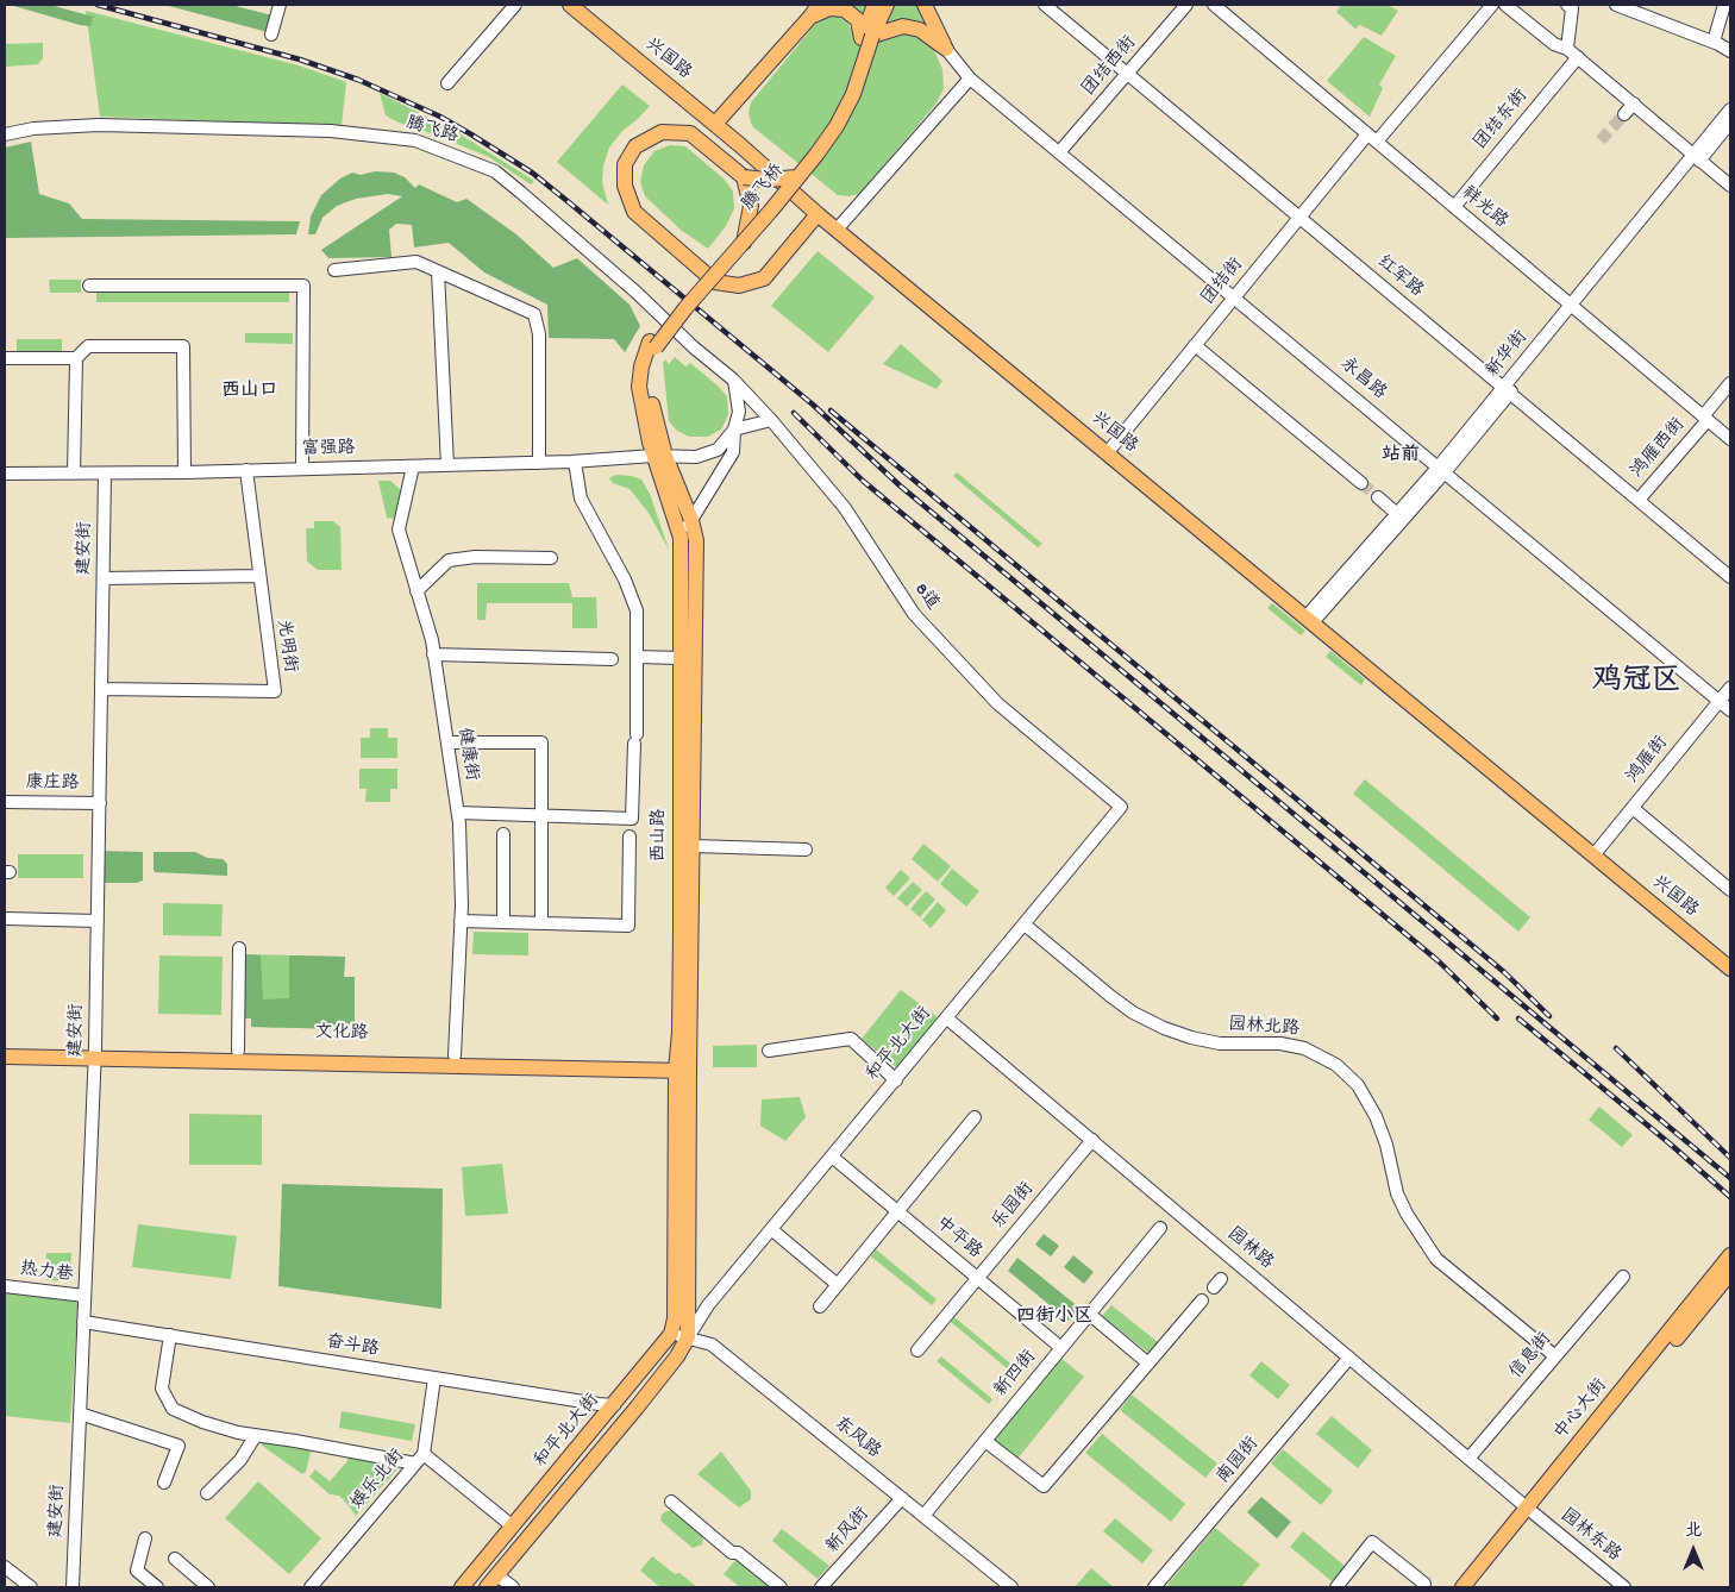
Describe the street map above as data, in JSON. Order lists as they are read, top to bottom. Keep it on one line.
{"streets":{"main road":["兴国路","腾飞桥","西山路","文化路","和平北大街","中心大街"],"street":["团结西街","团结东街","腾飞路","祥光路","红军路","团结街","新华街","永昌路","鸿雁西街","富强路","建安街","8道","光明街","健康街","鸿雁街","康庄路","园林北路","乐园街","中平路","园林路","热力巷","奋斗路","信息街","新四街","东风路","南园街","娱乐北街","新风街","园林东路"]},"crossings":[["兴国路","团结街"],["兴国路","新华街"],["兴国路","鸿雁街"],["团结西街","红军路"],["团结西街","永昌路"],["团结东街","祥光路"],["腾飞路","8道"],["腾飞桥","西山路"],["祥光路","团结街"],["祥光路","新华街"],["祥光路","鸿雁西街"],["红军路","团结街"],["红军路","新华街"],["红军路","鸿雁西街"],["团结街","永昌路"],["新华街","永昌路"],["永昌路","鸿雁街"],["富强路","建安街"],["富强路","光明街"],["富强路","健康街"],["富强路","西山路"],["建安街","光明街"],["建安街","康庄路"],["建安街","文化路"],["建安街","热力巷"],["建安街","奋斗路"],["8道","和平北大街"],["健康街","文化路"],["西山路","文化路"],["西山路","和平北大街"],["西山路","东风路"],["园林北路","和平北大街"],["园林北路","信息街"],["和平北大街","中平路"],["和平北大街","园林路"],["和平北大街","奋斗路"],["和平北大街","东风路"],["乐园街","中平路"],["乐园街","园林路"],["中平路","新四街"],["园林路","信息街"],["园林路","中心大街"],["园林路","南园街"],["园林路","园林东路"],["奋斗路","娱乐北街"],["新四街","东风路"],["中心大街","园林东路"],["东风路","新风街"]],"districts":["西山口","站前","鸡冠区","四街小区"],"north":"top"}
